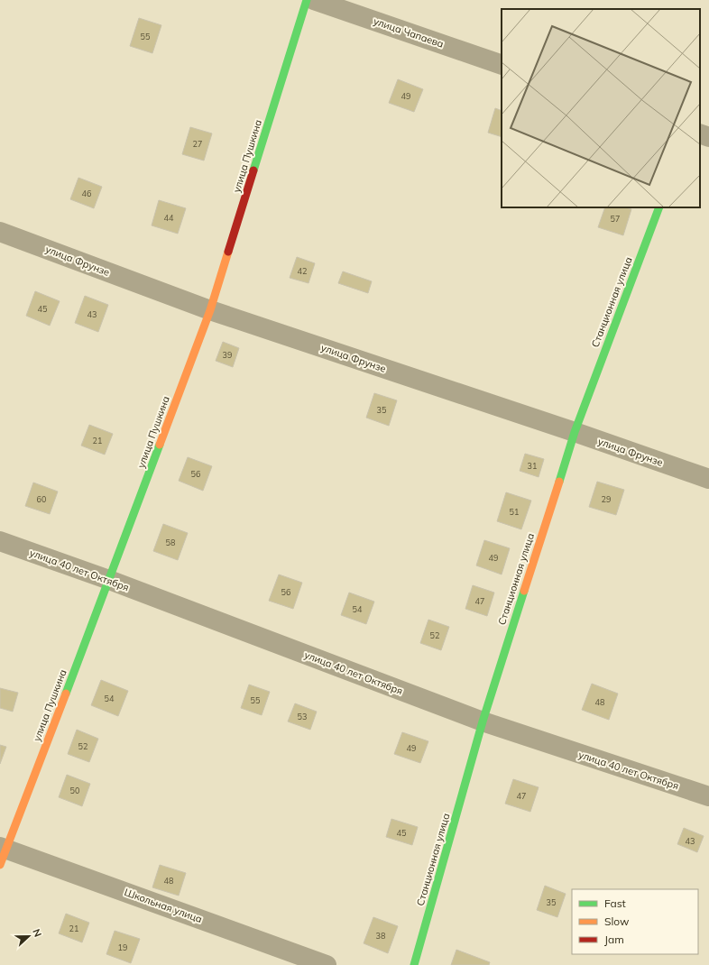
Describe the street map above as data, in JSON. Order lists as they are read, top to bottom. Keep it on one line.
{"streets":{"street":["улица Чапаева","улица Пушкина","улица Фрунзе","Станционная улица","улица 40 лет Октября","Школьная улица"]},"crossings":[["улица Пушкина","улица Фрунзе"],["улица Пушкина","улица 40 лет Октября"],["улица Пушкина","Школьная улица"],["улица Фрунзе","Станционная улица"],["Станционная улица","улица 40 лет Октября"]],"house_numbers":["55","49","27","46","44","57","42","45","43","39","35","21","31","56","60","29","51","58","49","56","47","54","52","54","55","48","53","52","49","50","47","45","43","48","35","21","38","19"],"legend":["Fast","Slow","Jam"],"north":"right"}
